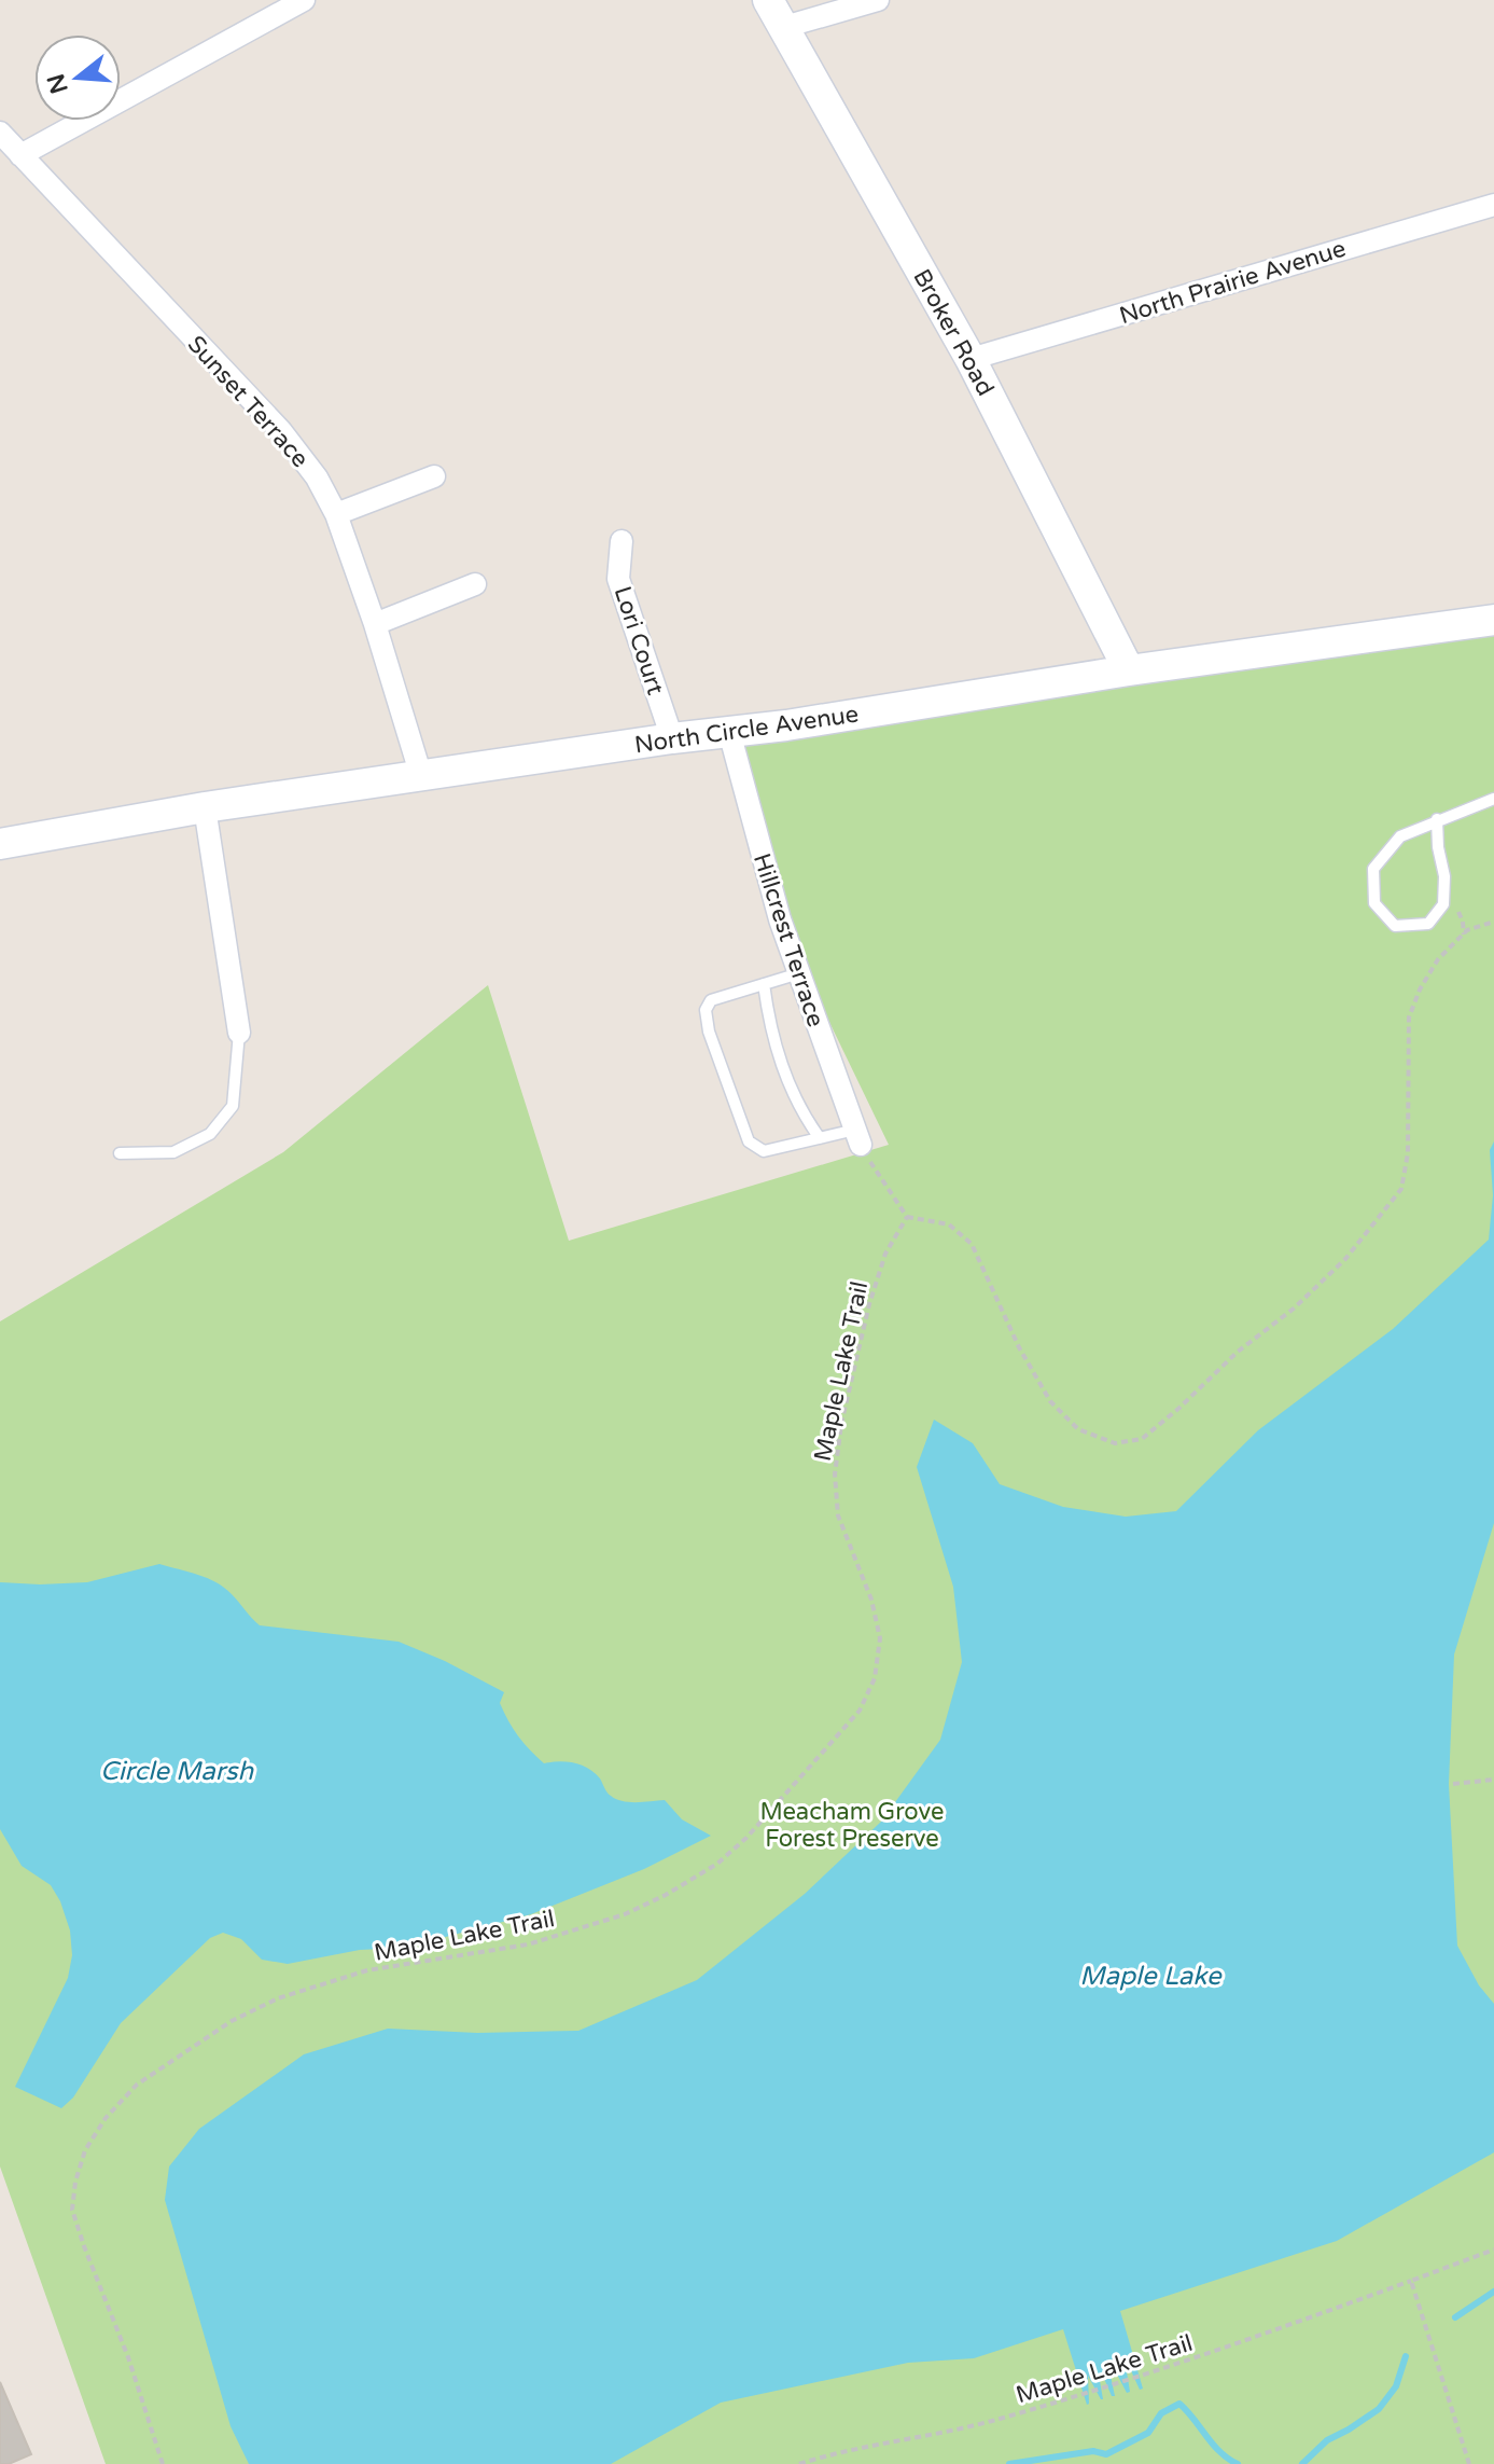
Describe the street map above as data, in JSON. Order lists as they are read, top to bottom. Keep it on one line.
{"streets":{"street":["North Prairie Avenue","Broker Road","Sunset Terrace","Lori Court","North Circle Avenue","Hillcrest Terrace"],"path":["Maple Lake Trail"]},"crossings":[["North Prairie Avenue","Broker Road"],["Broker Road","North Circle Avenue"],["Sunset Terrace","North Circle Avenue"],["Lori Court","North Circle Avenue"],["North Circle Avenue","Hillcrest Terrace"]],"water":["Circle Marsh","Maple Lake"],"parks":["Meacham Grove Forest Preserve"],"north":"left"}
